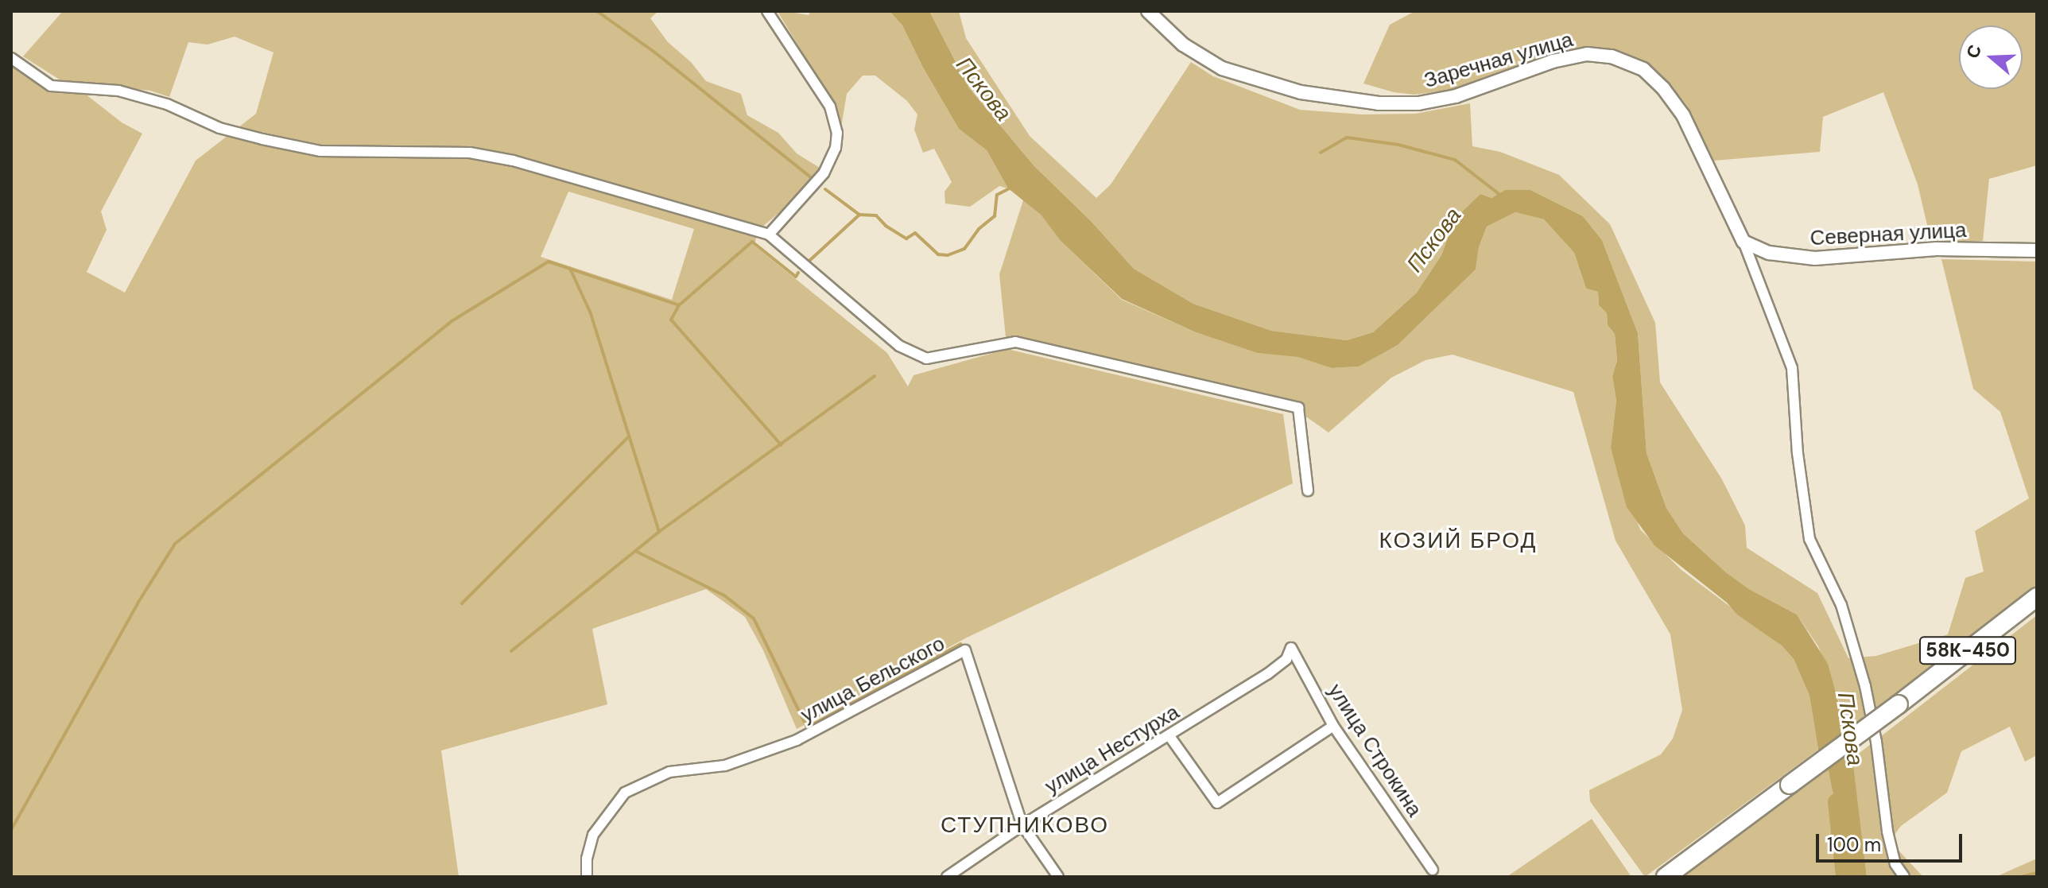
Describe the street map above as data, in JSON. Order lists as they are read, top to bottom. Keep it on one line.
{"streets":{"highway":["58К-450"],"street":["Заречная улица","Северная улица","улица Бельского","улица Нестурха","улица Строкина"]},"crossings":[["Заречная улица","Северная улица"],["улица Бельского","улица Нестурха"],["улица Нестурха","улица Строкина"]],"districts":["КОЗИЙ БРОД","СТУПНИКОВО"],"water":["Пскова"],"scale_bar":"100 m","north":"left"}
